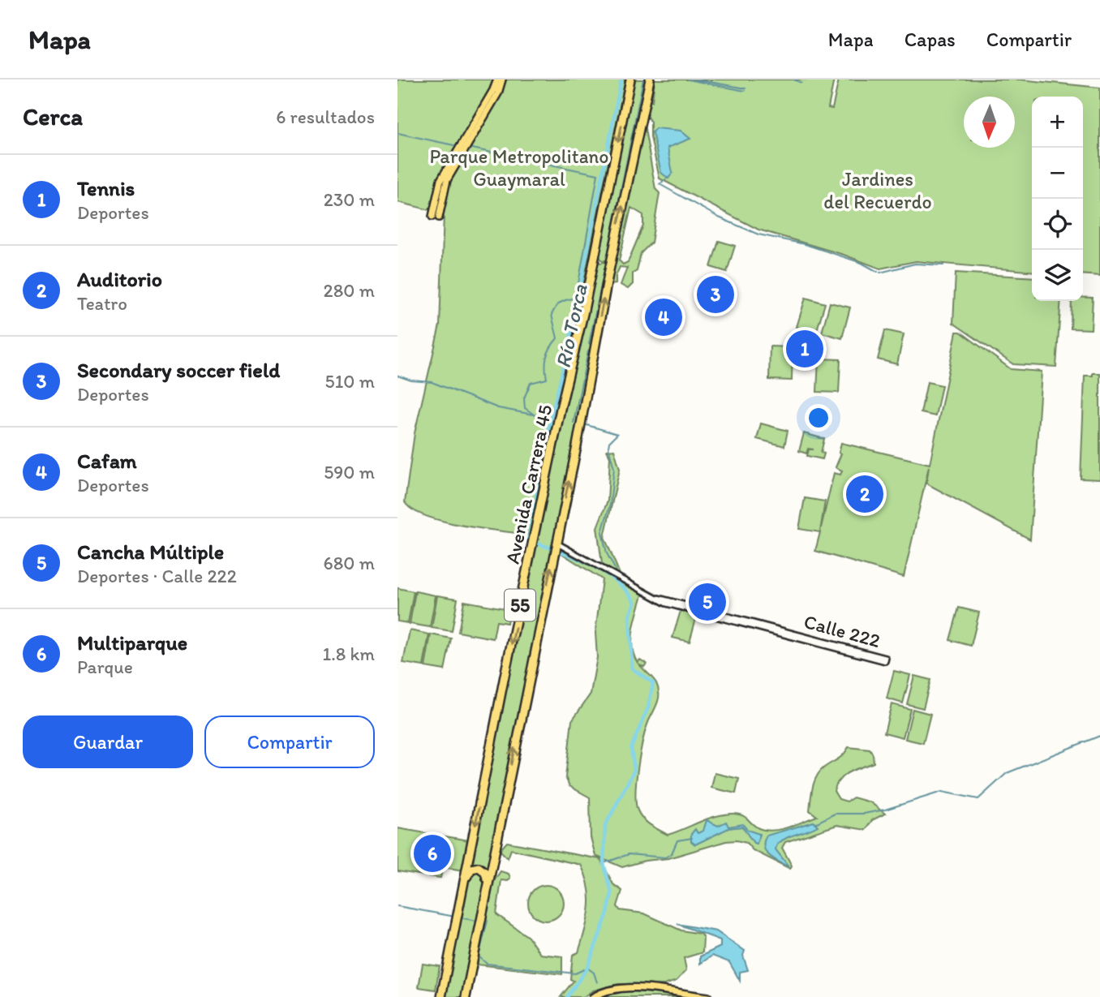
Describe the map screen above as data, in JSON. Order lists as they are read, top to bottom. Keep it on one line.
{"streets":{"highway":["Avenida Carrera 45","55"],"street":["Calle 222"]},"crossings":[["Avenida Carrera 45","Calle 222"]],"water":["Río Torca"],"parks":["Parque Metropolitano Guaymaral","Jardines del Recuerdo"],"north":"bottom","page":{"header":"Mapa","nav":["Mapa","Capas","Compartir"],"heading":["Cerca","6 resultados"],"map_buttons":["+","−"],"list":[{"mark":"1","name":"Tennis","note":"Deportes","value":"230 m"},{"mark":"2","name":"Auditorio","note":"Teatro","value":"280 m"},{"mark":"3","name":"Secondary soccer field","note":"Deportes","value":"510 m"},{"mark":"4","name":"Cafam","note":"Deportes","value":"590 m"},{"mark":"5","name":"Cancha Múltiple","note":"Deportes · Calle 222","value":"680 m"},{"mark":"6","name":"Multiparque","note":"Parque","value":"1.8 km"}],"pins":["3","4","1","2","5","6"],"buttons":["Guardar","Compartir"]}}
